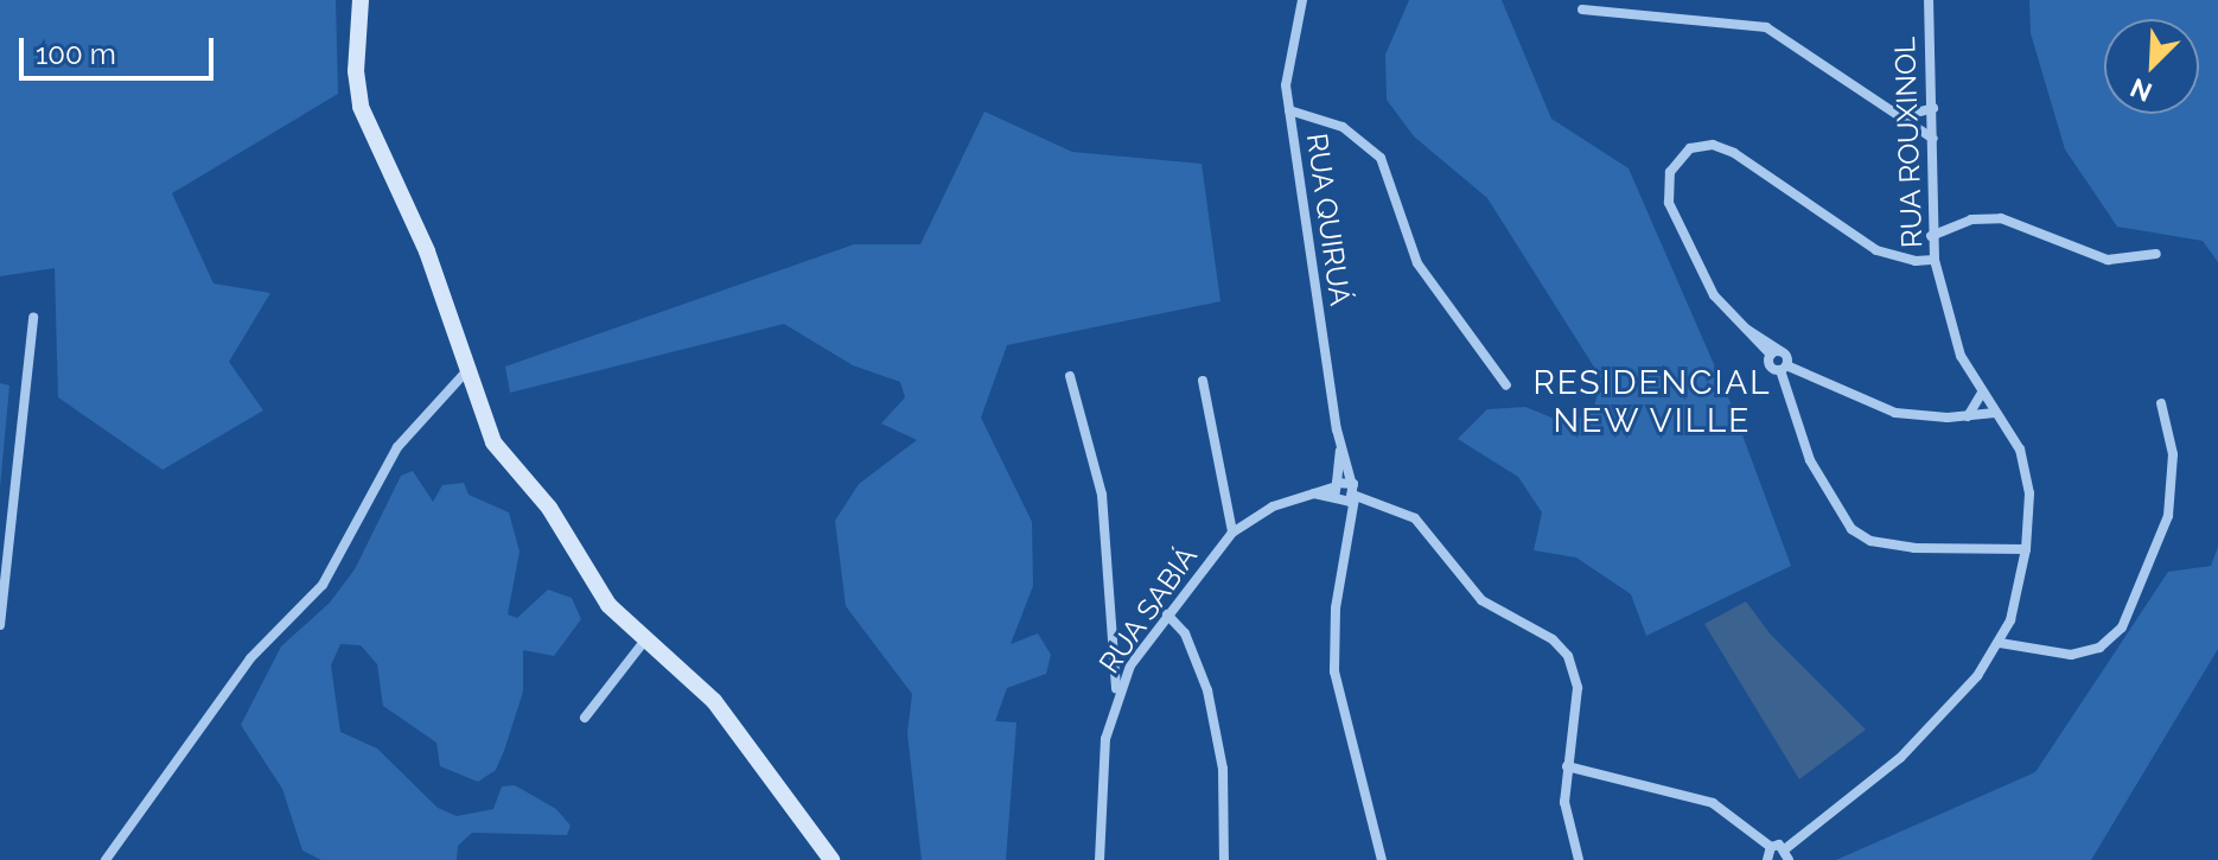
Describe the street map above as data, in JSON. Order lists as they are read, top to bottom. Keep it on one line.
{"streets":{"street":["RUA ROUXINOL","RUA QUIRUÁ","RUA SABIÁ"]},"crossings":[["RUA QUIRUÁ","RUA SABIÁ"]],"districts":["RESIDENCIAL NEW VILLE"],"scale_bar":"100 m","north":"bottom left"}
